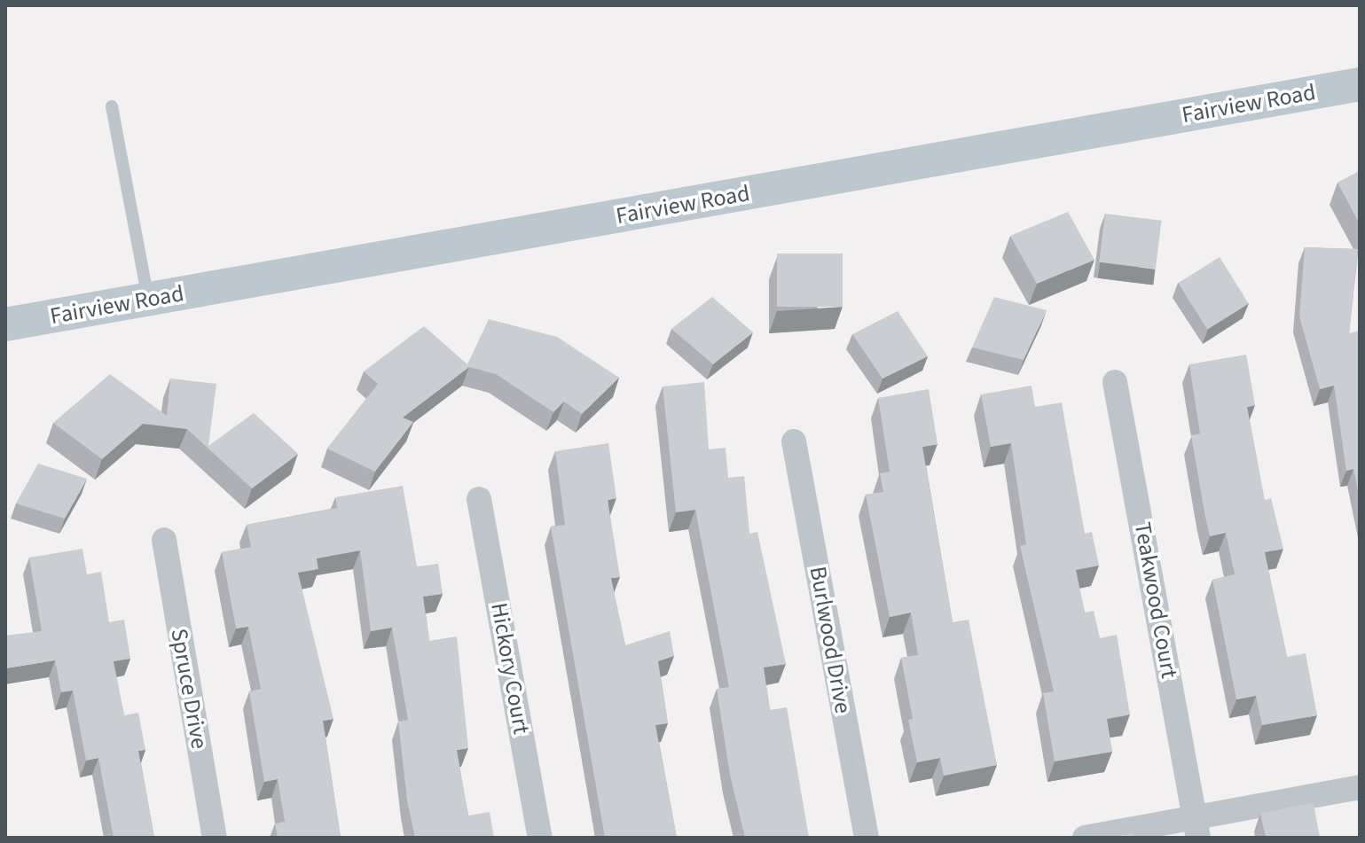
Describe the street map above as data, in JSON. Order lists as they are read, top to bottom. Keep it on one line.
{"streets":{"main road":["Fairview Road"],"street":["Teakwood Court","Burlwood Drive","Hickory Court","Spruce Drive"]}}
